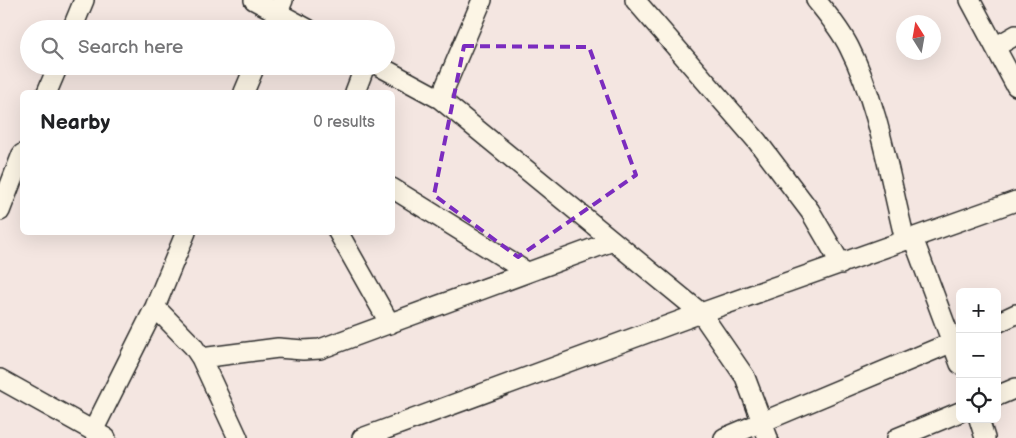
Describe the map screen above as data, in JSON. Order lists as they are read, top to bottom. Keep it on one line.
{"north":"top","page":{"search":"Search here","heading":["Nearby","0 results"],"map_buttons":["+","−"]}}
